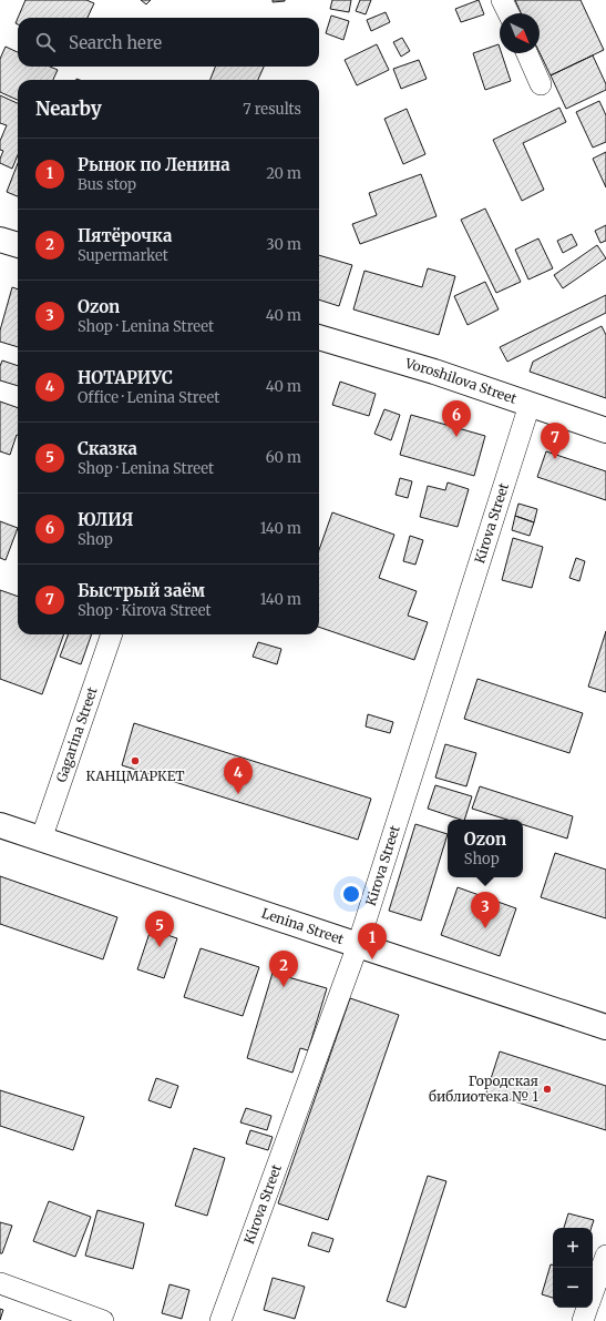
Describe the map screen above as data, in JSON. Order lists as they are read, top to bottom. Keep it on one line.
{"streets":{"main road":["Voroshilova Street","Lenina Street"],"street":["Kirova Street","Gagarina Street"]},"crossings":[["Voroshilova Street","Kirova Street"],["Kirova Street","Lenina Street"],["Gagarina Street","Lenina Street"]],"places":["КАНЦМАРКЕТ","Городская библиотека № 1"],"north":"bottom right","page":{"search":"Search here","heading":["Nearby","7 results"],"list":[{"mark":"1","name":"Рынок по Ленина","note":"Bus stop","value":"20 m"},{"mark":"2","name":"Пятёрочка","note":"Supermarket","value":"30 m"},{"mark":"3","name":"Ozon","note":"Shop · Lenina Street","value":"40 m"},{"mark":"4","name":"НОТАРИУС","note":"Office · Lenina Street","value":"40 m"},{"mark":"5","name":"Сказка","note":"Shop · Lenina Street","value":"60 m"},{"mark":"6","name":"ЮЛИЯ","note":"Shop","value":"140 m"},{"mark":"7","name":"Быстрый заём","note":"Shop · Kirova Street","value":"140 m"}],"pins":["6","7","4","3","5","1","2"],"popup":["Ozon","Shop"],"map_buttons":["+","−"]}}
